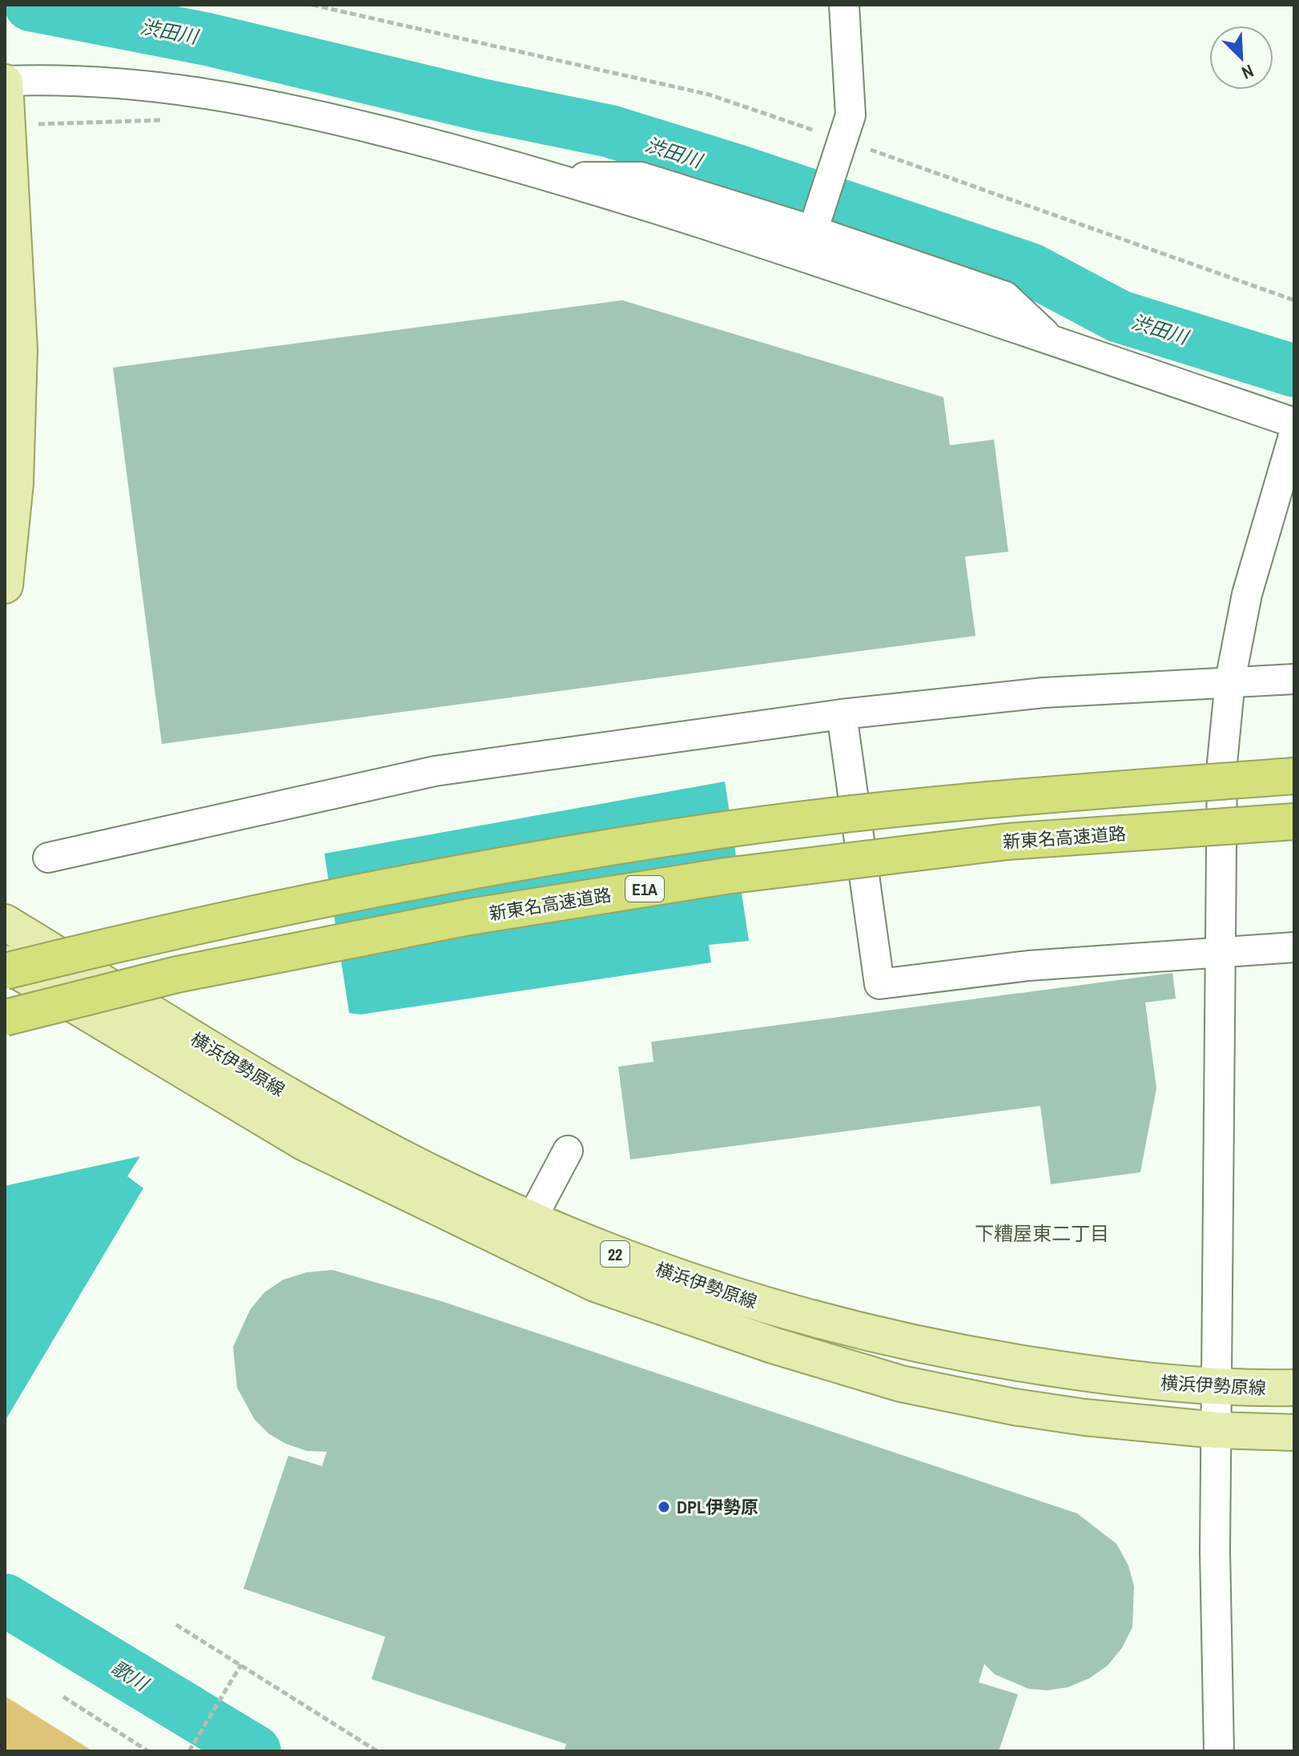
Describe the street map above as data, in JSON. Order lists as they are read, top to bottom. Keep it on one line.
{"streets":{"highway":["新東名高速道路","E1A"],"main road":["横浜伊勢原線","22"]},"districts":["下糟屋東二丁目"],"water":["渋田川","歌川"],"places":["DPL伊勢原"],"north":"bottom right"}
